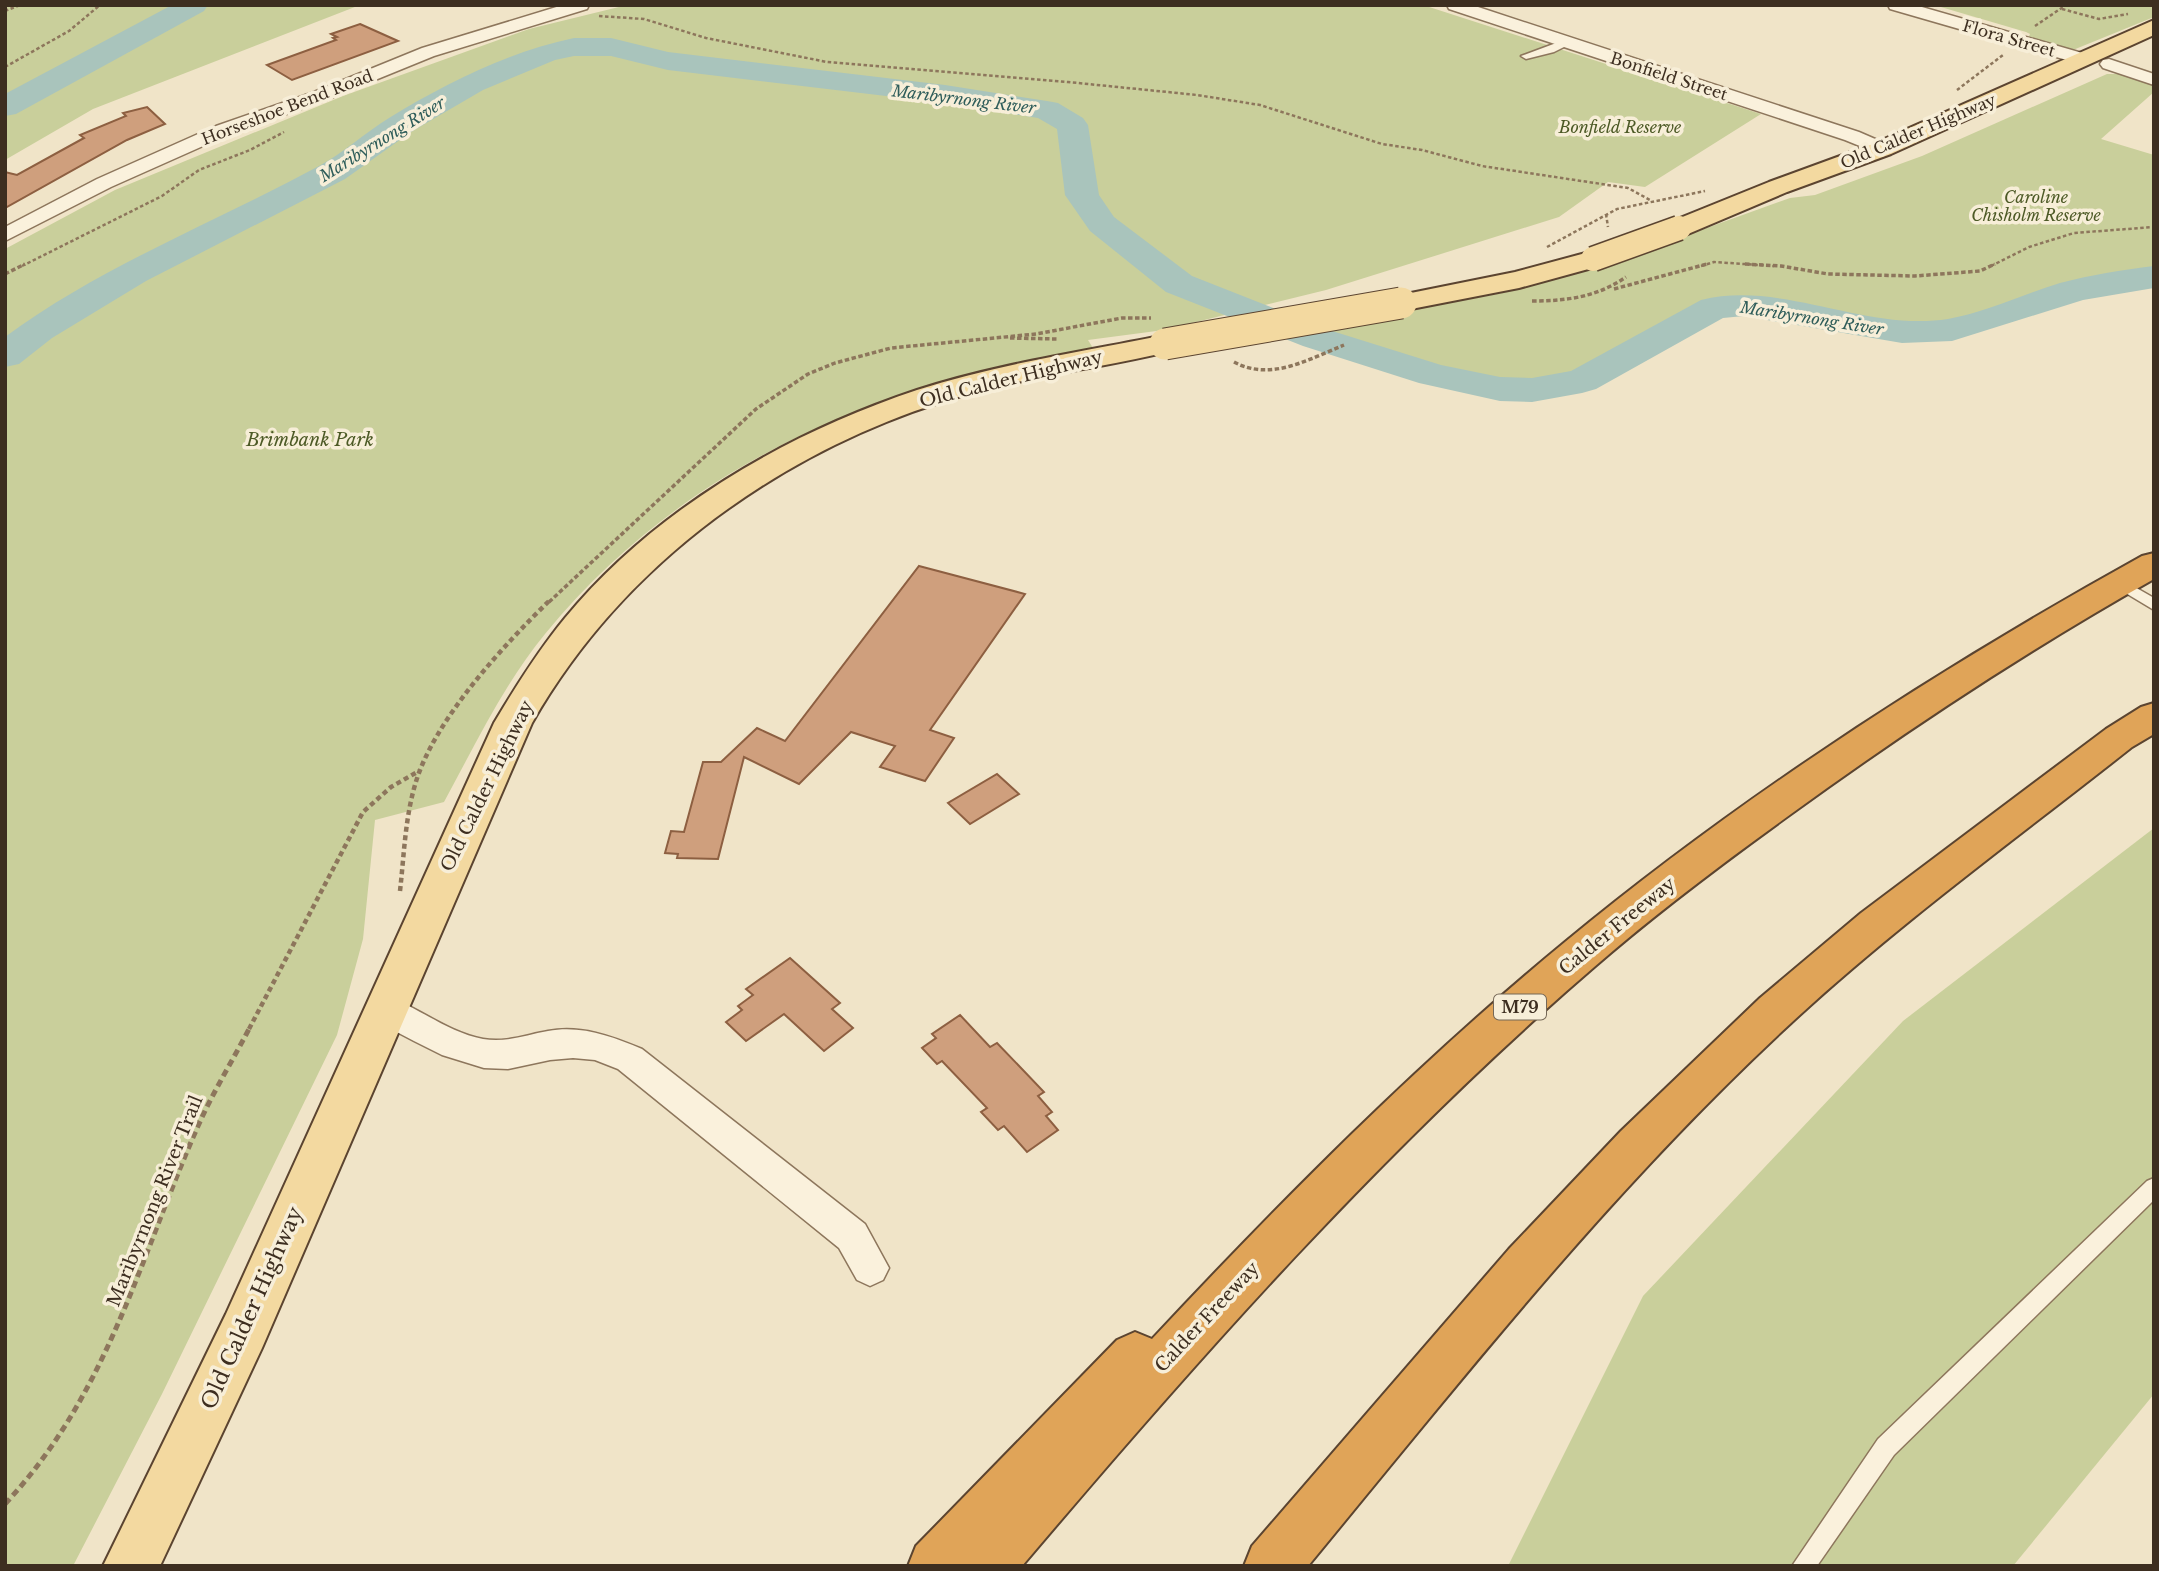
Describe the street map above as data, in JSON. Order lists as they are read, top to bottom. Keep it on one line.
{"streets":{"highway":["Calder Freeway","M79"],"main road":["Old Calder Highway"],"street":["Flora Street","Bonfield Street","Horseshoe Bend Road"],"path":["Maribyrnong River Trail"]},"crossings":[["Flora Street","Old Calder Highway"],["Bonfield Street","Old Calder Highway"]],"water":["Maribyrnong River"],"parks":["Bonfield Reserve","Caroline Chisholm Reserve","Brimbank Park"]}
